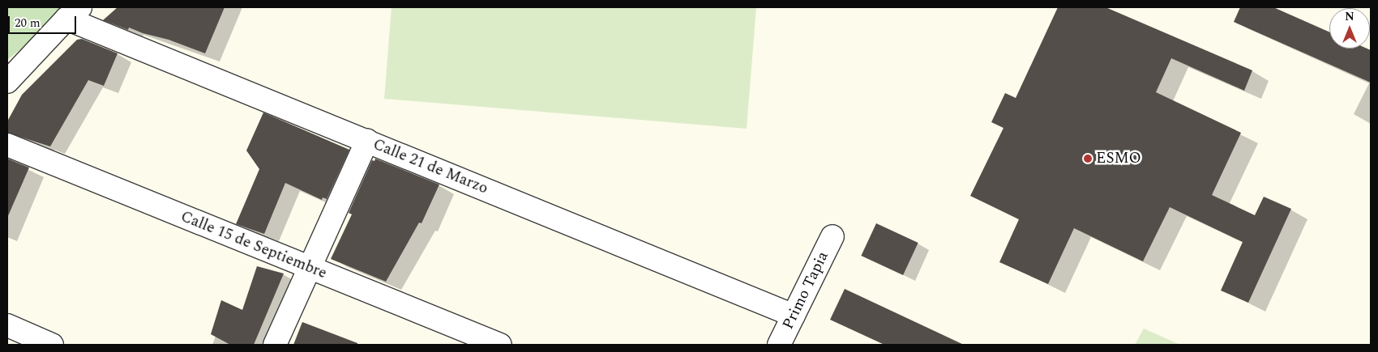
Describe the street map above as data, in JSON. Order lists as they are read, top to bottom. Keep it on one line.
{"streets":{"street":["Calle 21 de Marzo","Calle 15 de Septiembre","Primo Tapia"]},"crossings":[["Calle 21 de Marzo","Primo Tapia"]],"places":["ESMO"],"scale_bar":"20 m","north":"top"}
